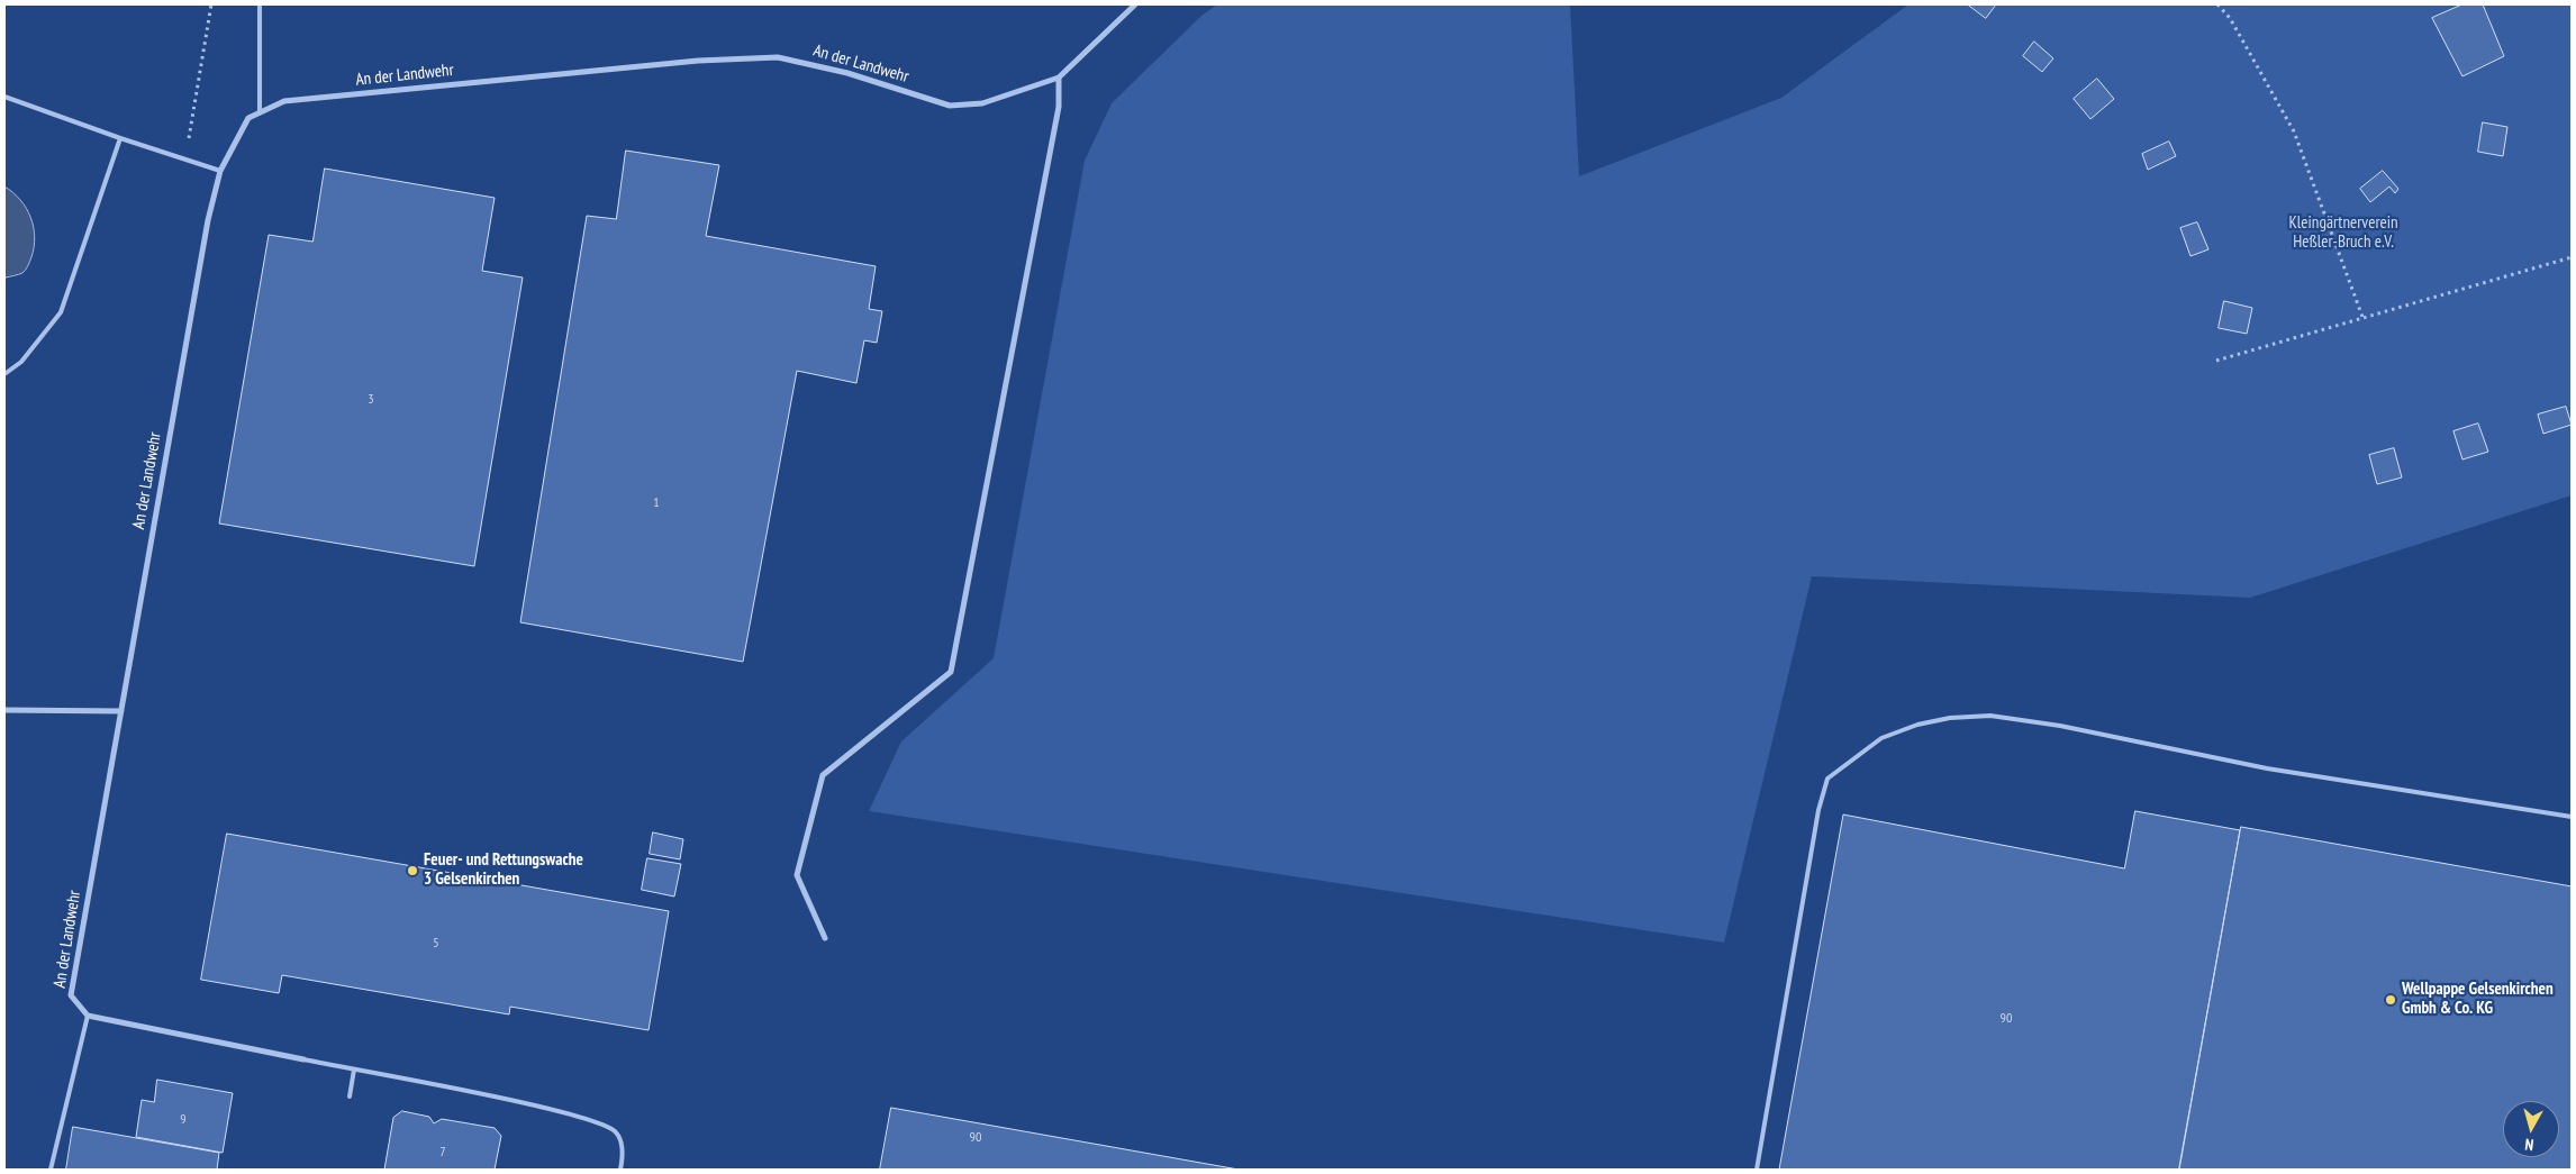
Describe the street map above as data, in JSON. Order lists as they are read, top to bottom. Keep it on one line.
{"streets":{"street":["An der Landwehr"]},"parks":["Kleingärtnerverein Heßler-Bruch e.V."],"places":["Feuer- und Rettungswache 3 Gelsenkirchen","Wellpappe Gelsenkirchen Gmbh & Co. KG"],"house_numbers":["3","1","5","90","9","90","7"],"north":"bottom"}
